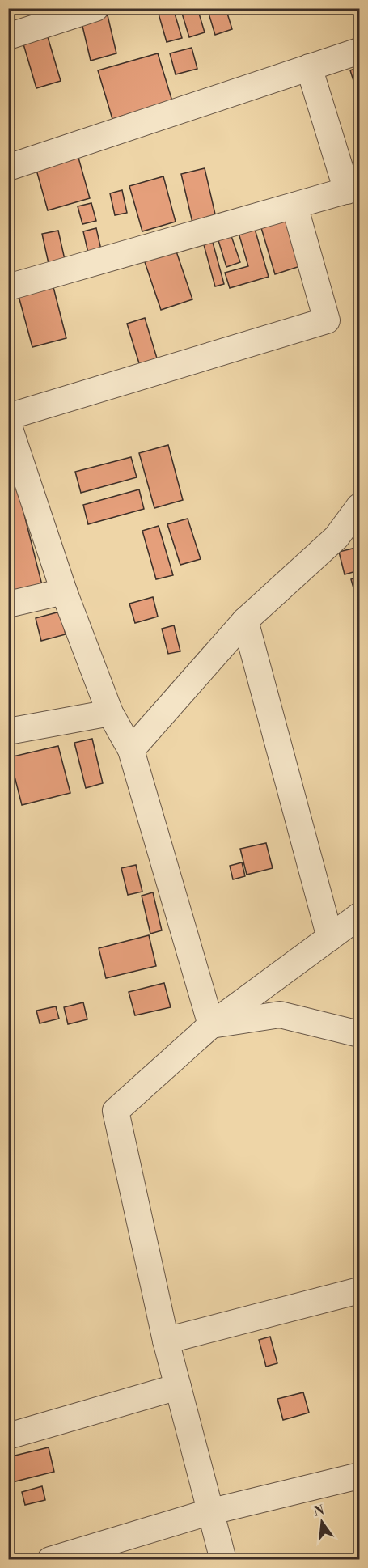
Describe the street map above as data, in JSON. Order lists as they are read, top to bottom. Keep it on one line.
{"north":"top"}
